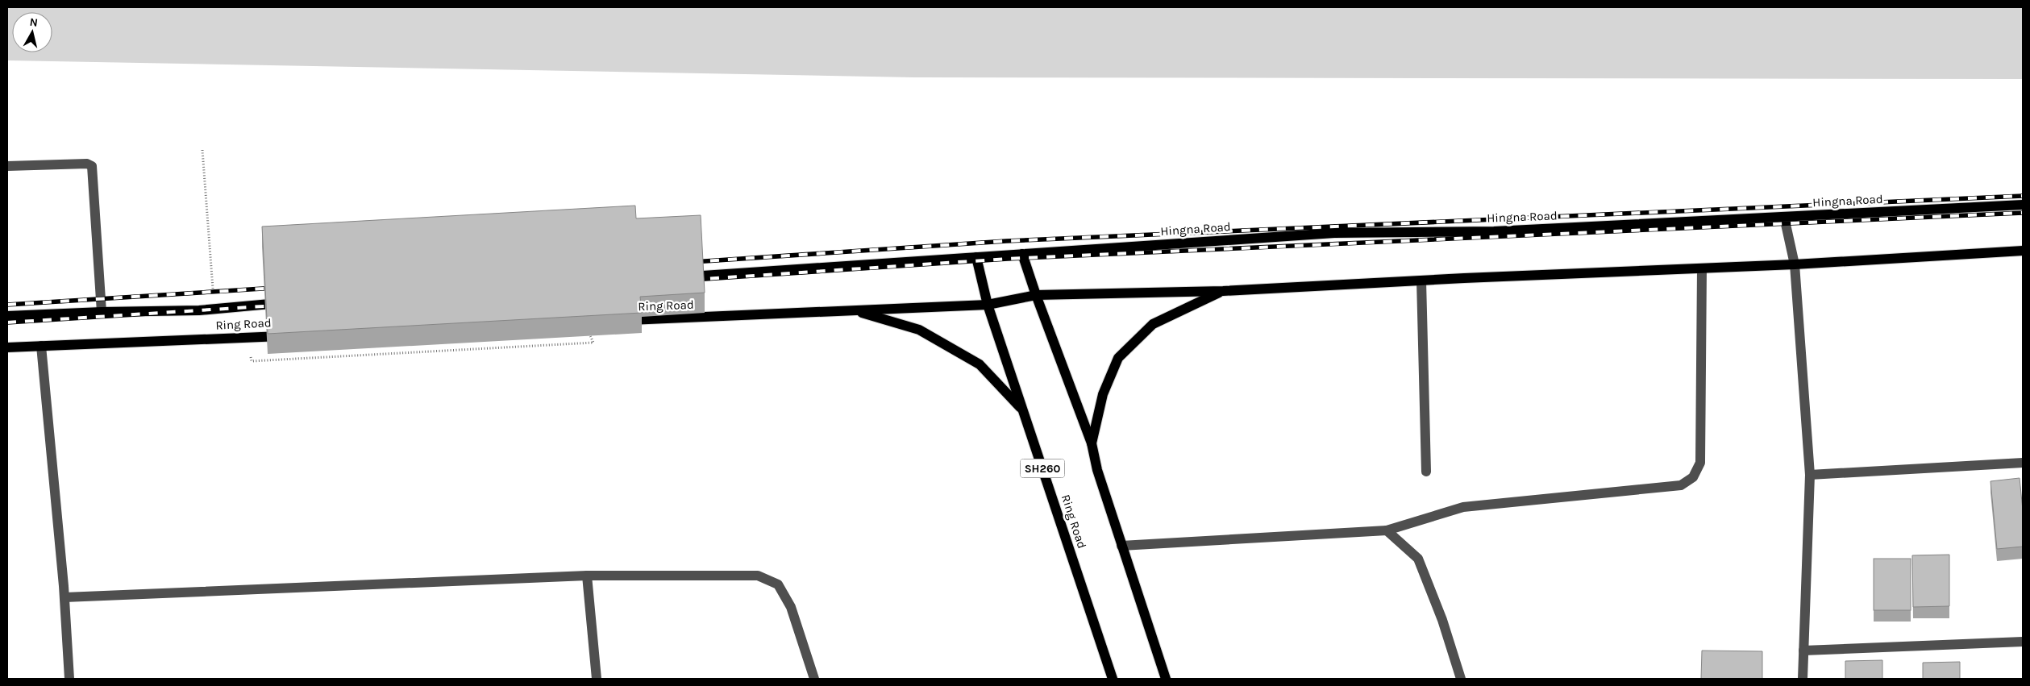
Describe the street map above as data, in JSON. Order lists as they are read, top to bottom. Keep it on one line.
{"streets":{"main road":["Hingna Road","Ring Road","SH260"]},"crossings":[["Hingna Road","Ring Road"],["Ring Road","SH260"]],"north":"top"}
